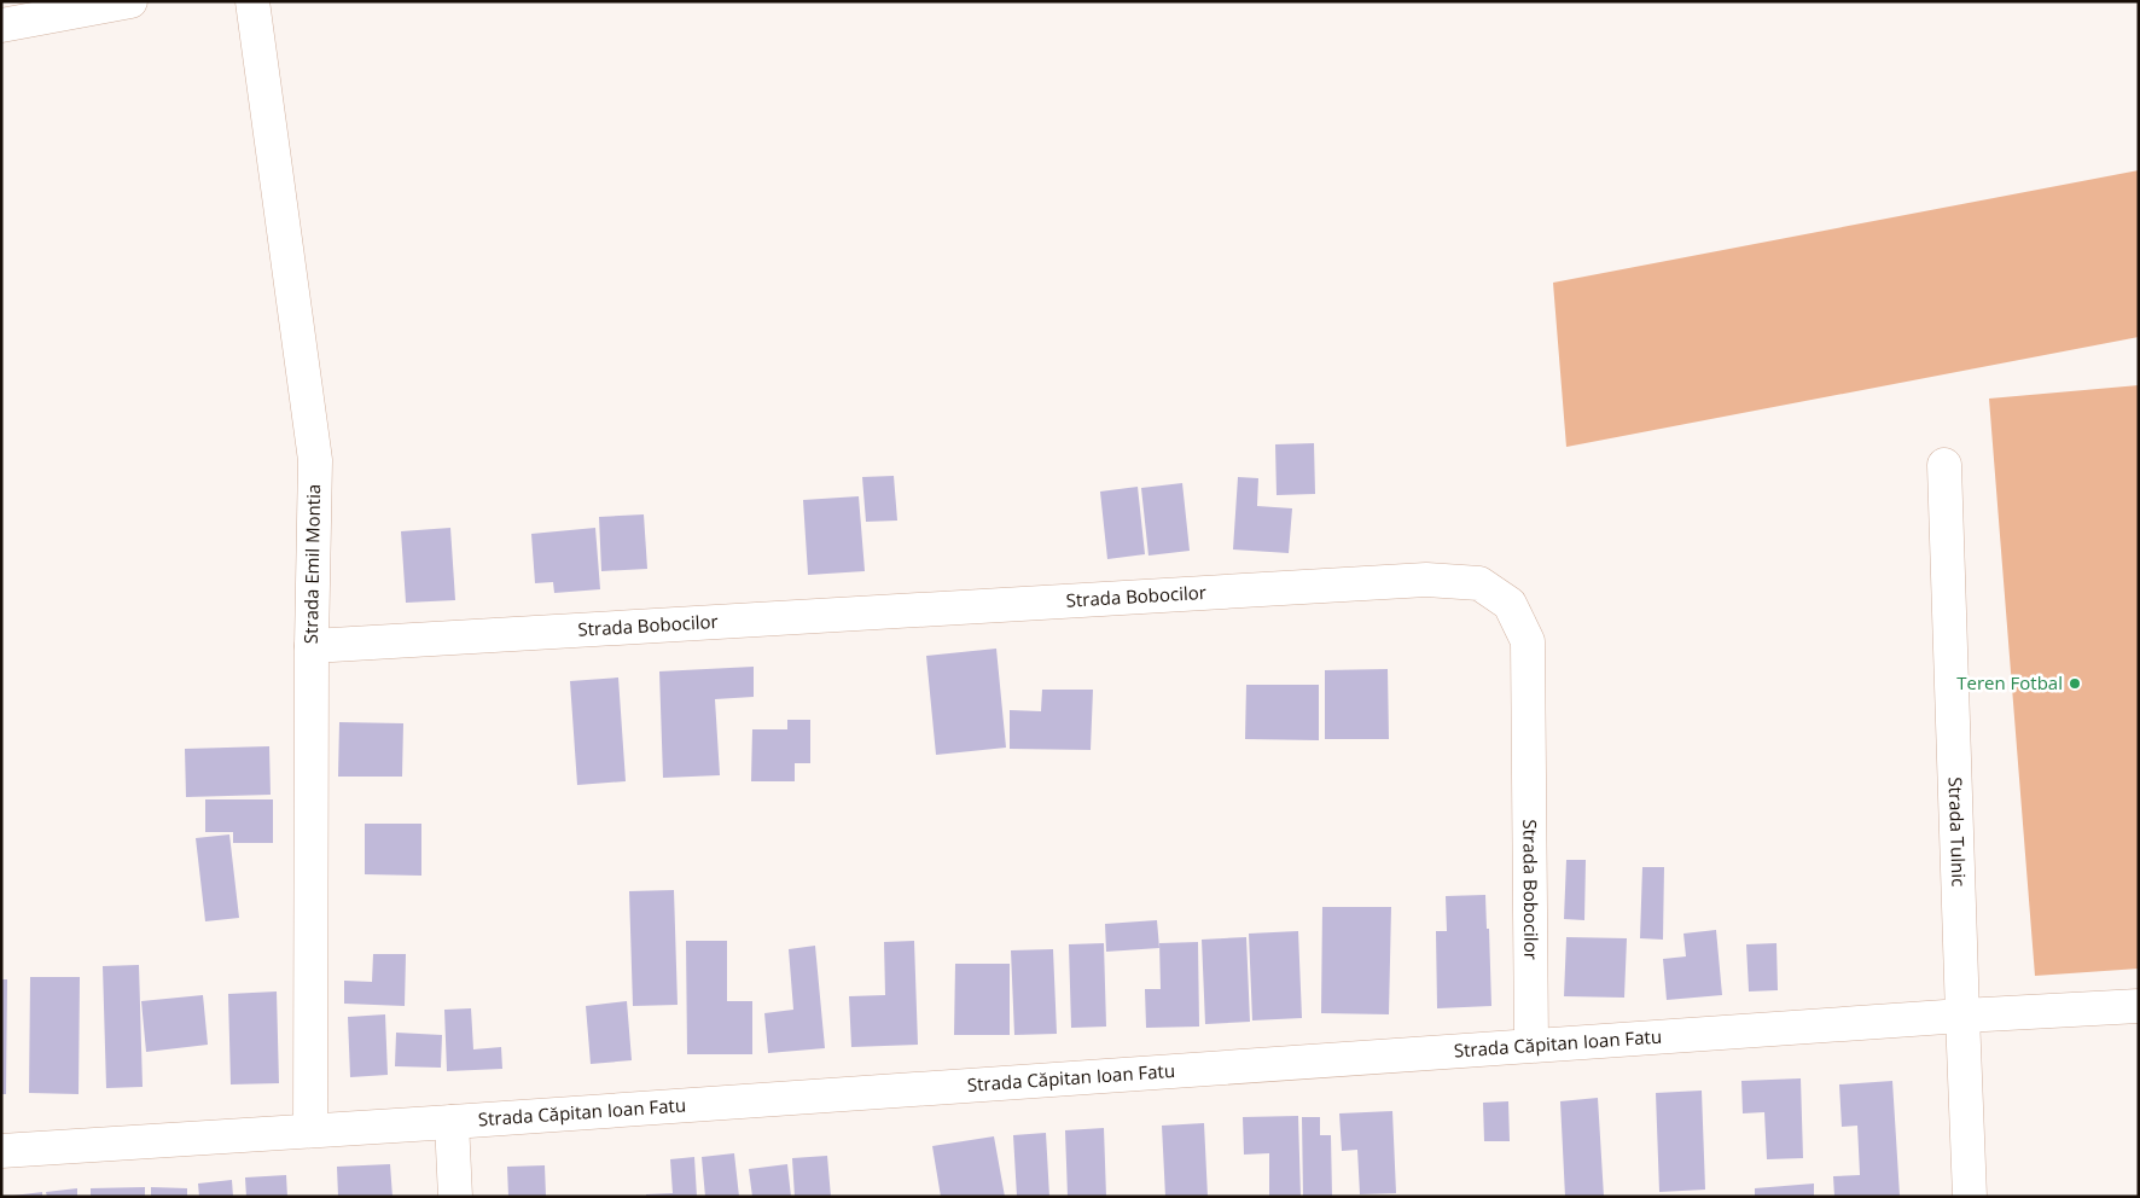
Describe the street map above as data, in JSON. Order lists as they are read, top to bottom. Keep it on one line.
{"streets":{"street":["Strada Emil Montia","Strada Bobocilor","Strada Tulnic","Strada Căpitan Ioan Fatu"]},"crossings":[["Strada Emil Montia","Strada Bobocilor"],["Strada Emil Montia","Strada Căpitan Ioan Fatu"],["Strada Bobocilor","Strada Căpitan Ioan Fatu"],["Strada Tulnic","Strada Căpitan Ioan Fatu"]],"places":["Teren Fotbal"]}
